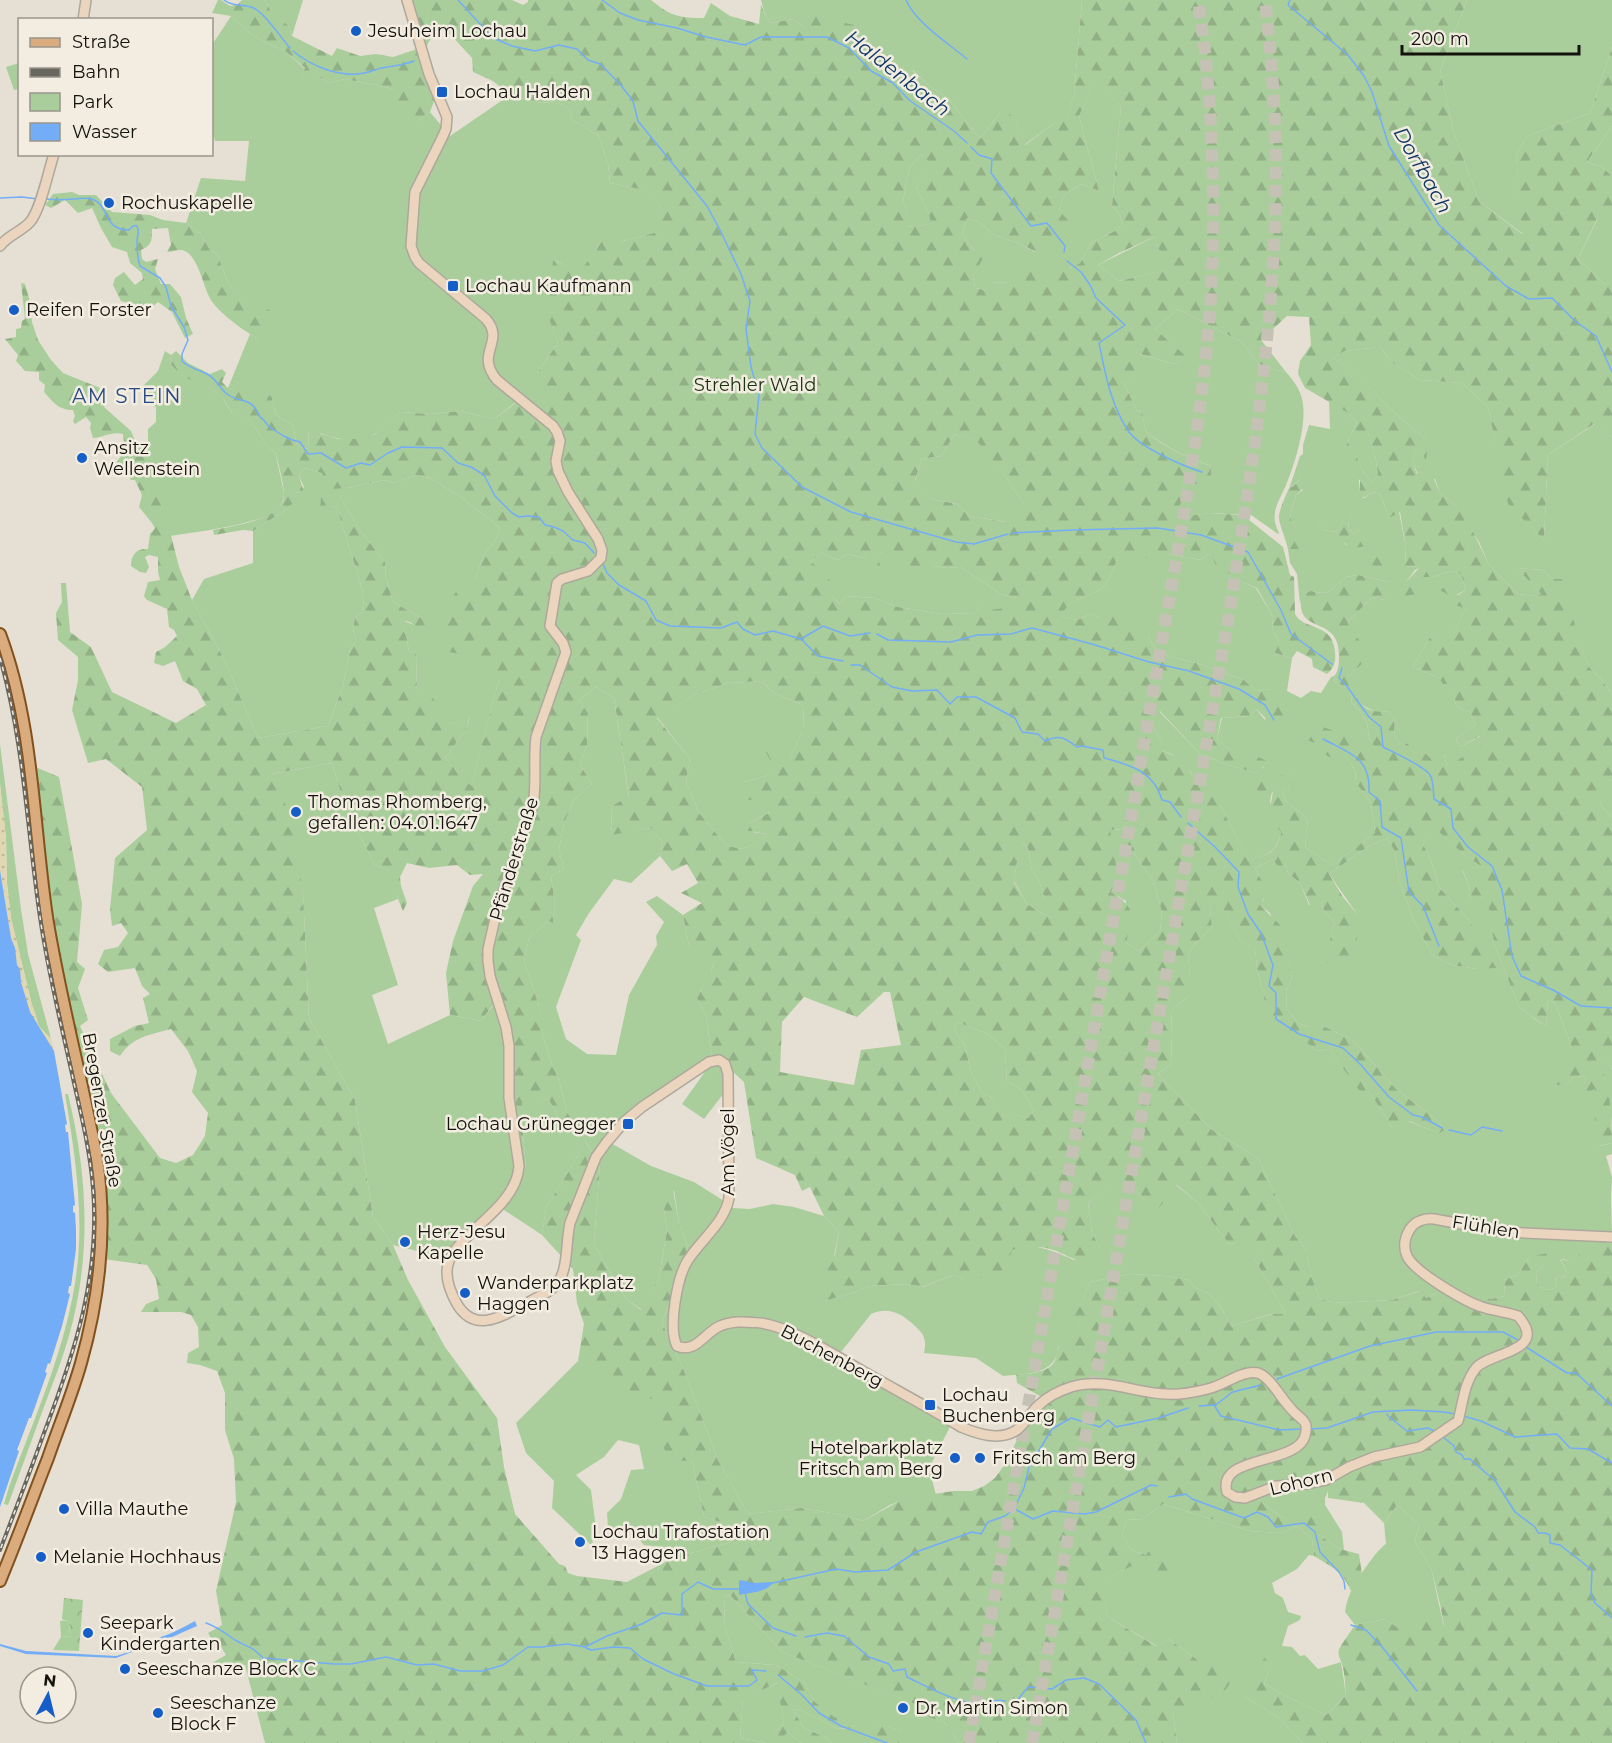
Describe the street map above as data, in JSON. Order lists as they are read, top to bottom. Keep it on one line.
{"streets":{"main road":["Bregenzer Straße"],"street":["Pfänderstraße","Am Vögel","Flühlen","Buchenberg","Lohorn"]},"crossings":[["Pfänderstraße","Am Vögel"],["Am Vögel","Buchenberg"],["Flühlen","Lohorn"],["Buchenberg","Lohorn"]],"districts":["AM STEIN"],"water":["Haldenbach","Dorfbach"],"parks":["Strehler Wald"],"places":{"other":["Jesuheim Lochau","Rochuskapelle","Reifen Forster","Ansitz Wellenstein","Thomas Rhomberg, gefallen: 04.01.1647","Herz-Jesu Kapelle","Wanderparkplatz Haggen","Hotelparkplatz Fritsch am Berg","Fritsch am Berg","Villa Mauthe","Lochau Trafostation 13 Haggen","Melanie Hochhaus","Seepark Kindergarten","Seeschanze Block C","Dr. Martin Simon","Seeschanze Block F"],"transit":["Lochau Halden","Lochau Kaufmann","Lochau Grünegger","Lochau Buchenberg"]},"legend":["Straße","Bahn","Park","Wasser"],"scale_bar":"200 m","north":"top"}
